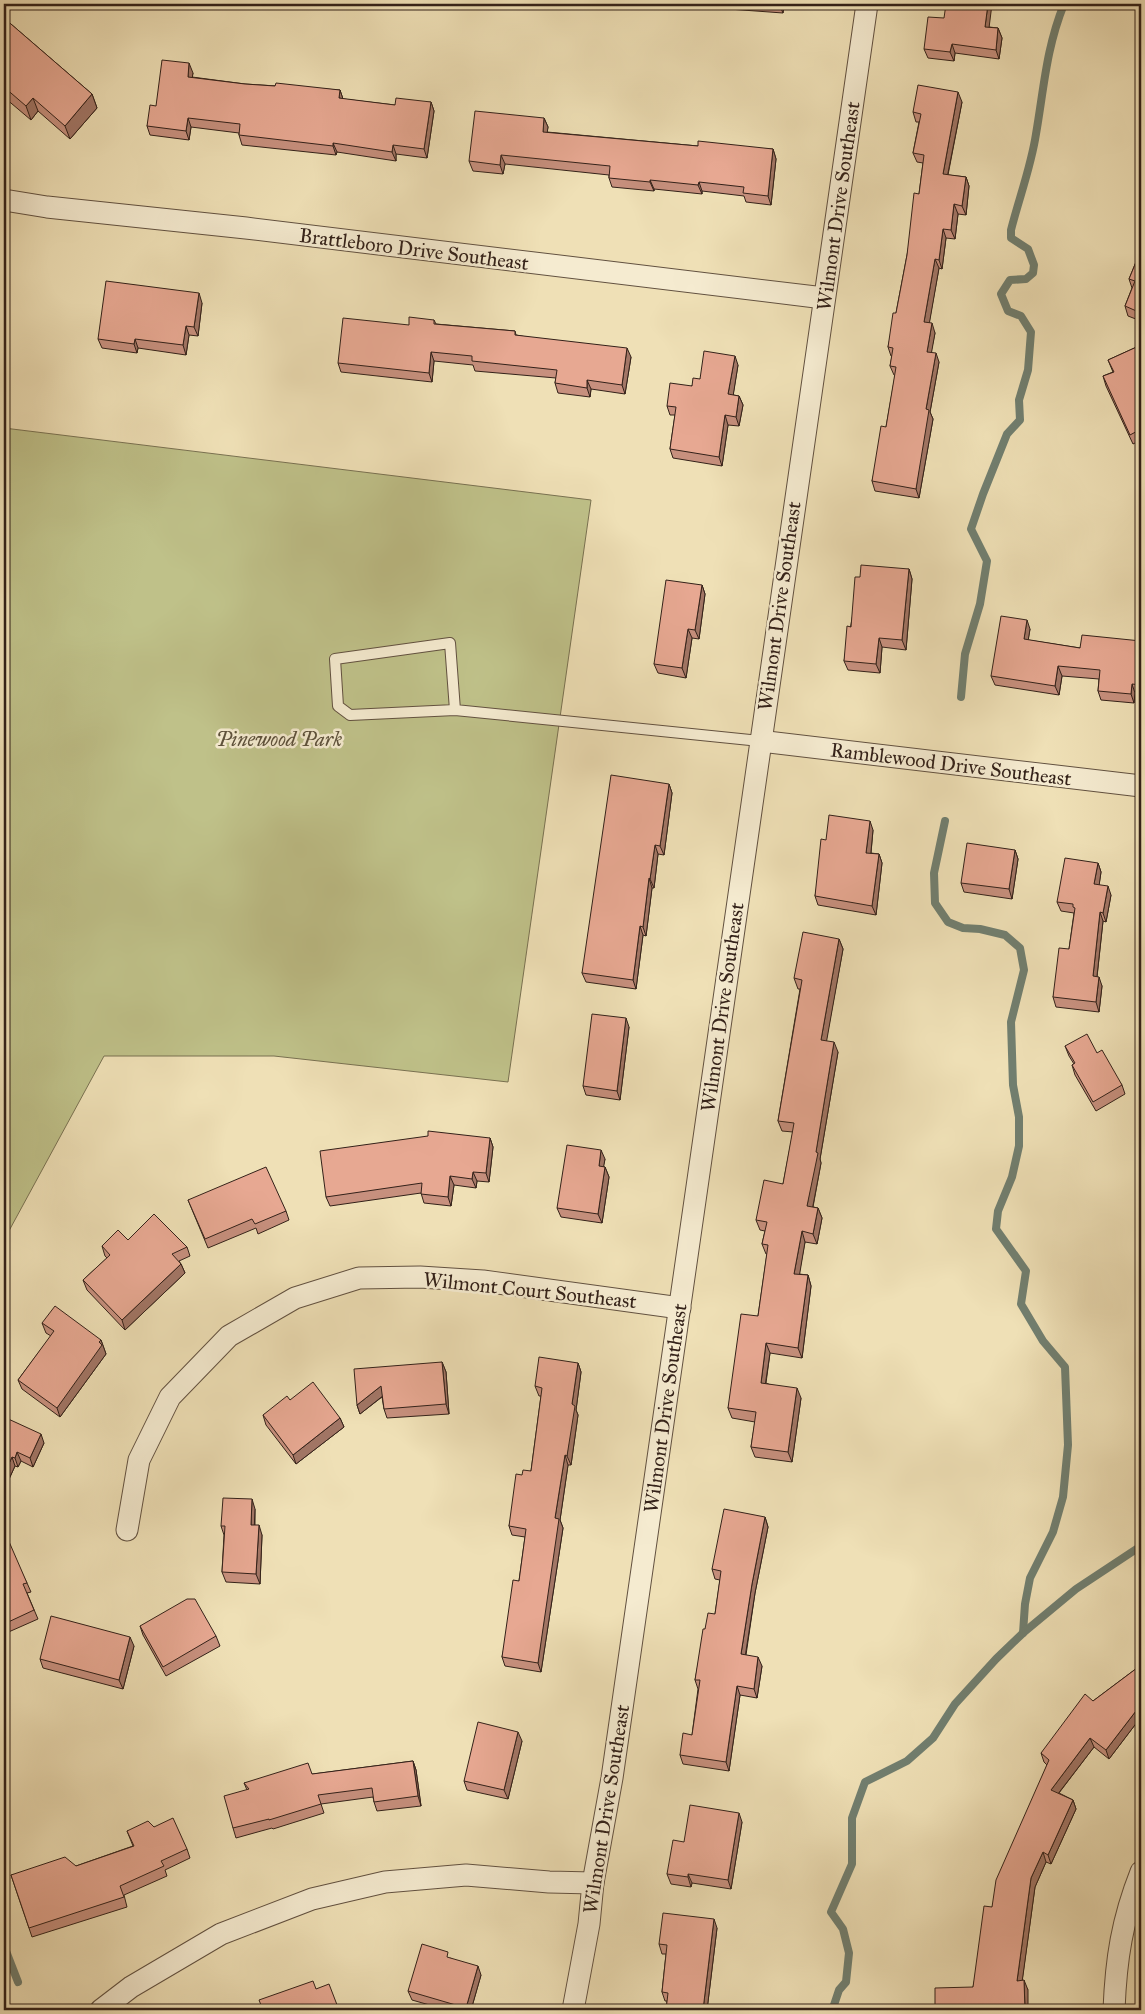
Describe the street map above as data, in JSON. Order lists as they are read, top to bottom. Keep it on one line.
{"streets":{"street":["Wilmont Drive Southeast","Brattleboro Drive Southeast","Ramblewood Drive Southeast","Wilmont Court Southeast"]},"crossings":[["Wilmont Drive Southeast","Brattleboro Drive Southeast"],["Wilmont Drive Southeast","Ramblewood Drive Southeast"],["Wilmont Drive Southeast","Wilmont Court Southeast"]],"parks":["Pinewood Park"]}
